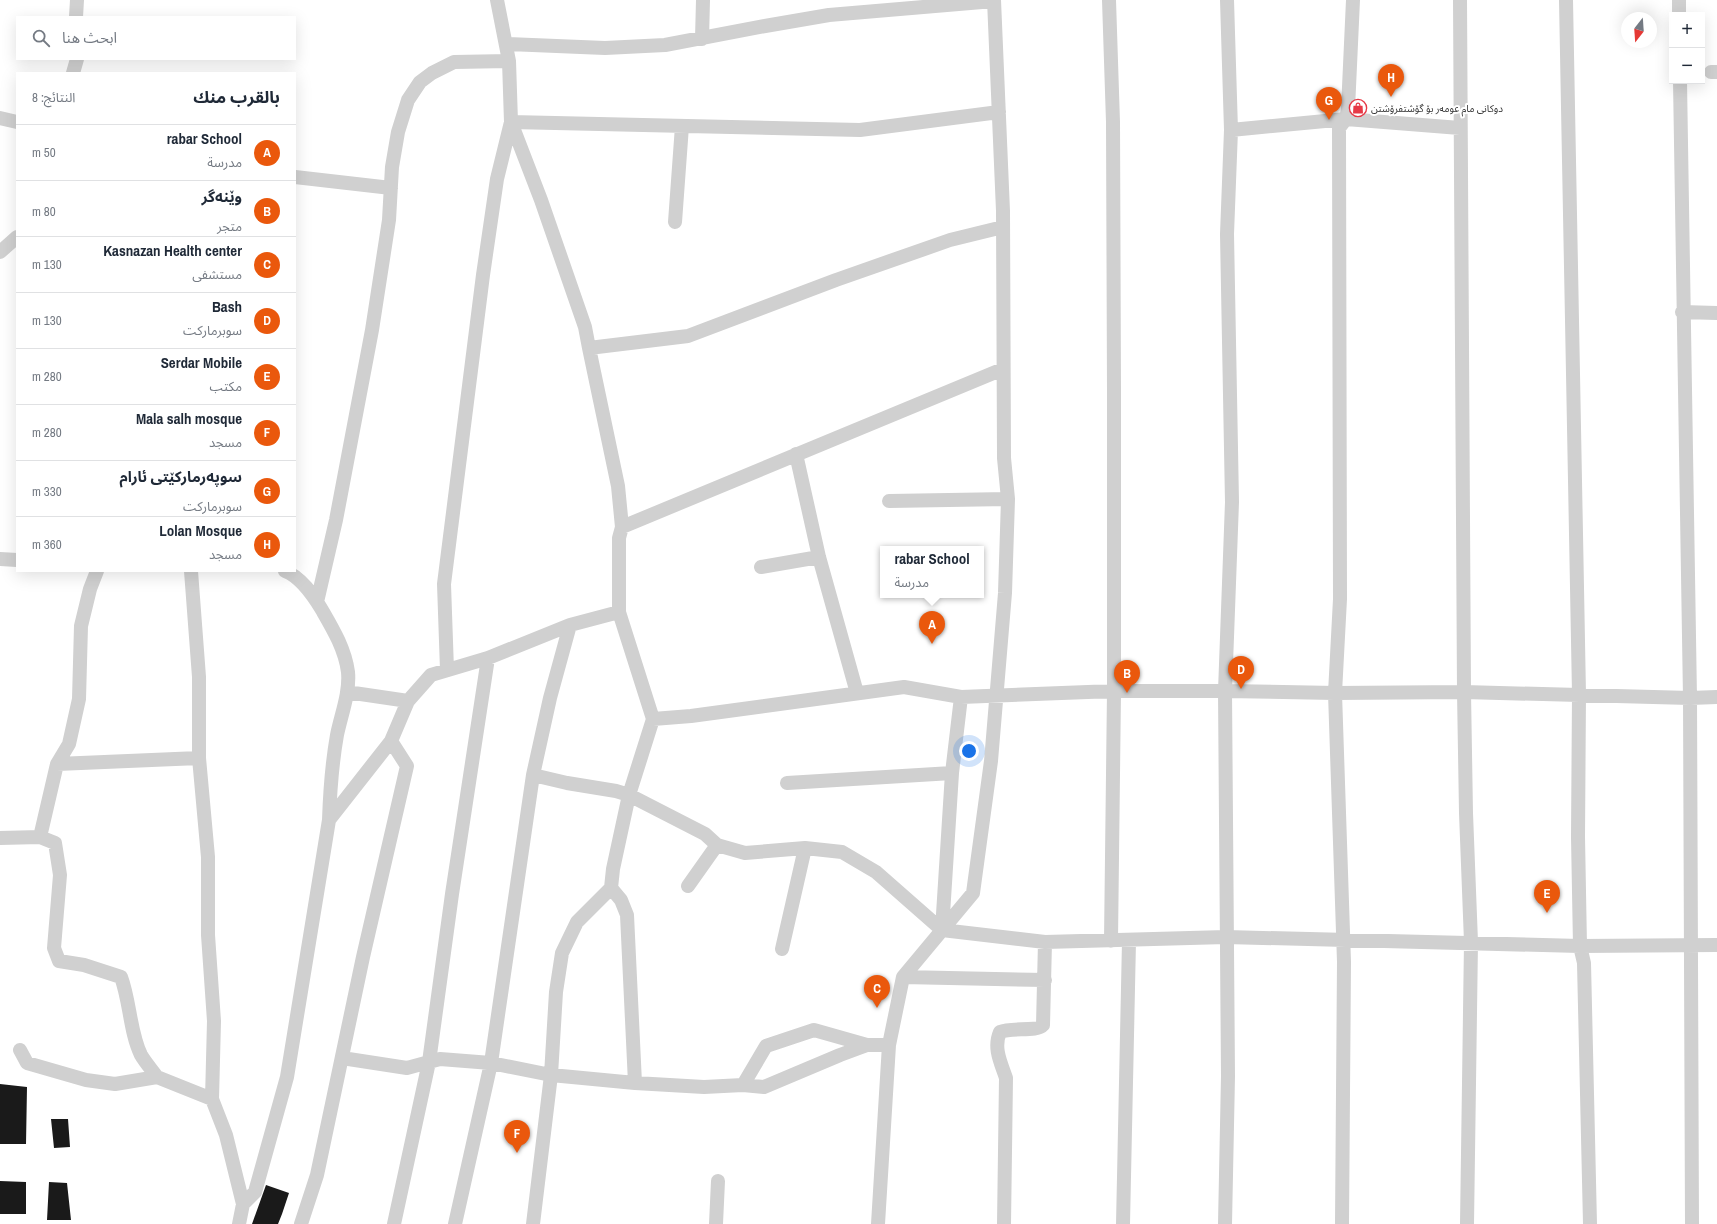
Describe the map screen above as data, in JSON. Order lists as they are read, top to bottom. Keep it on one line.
{"places":{"shop":["دوکانی مام عومەر بۆ گۆشتفرۆشتن"]},"north":"bottom","page":{"map_buttons":["+","−"],"search":"ابحث هنا","pins":["H","G","A","D","B","E","C","F"],"heading":["بالقرب منك","النتائج: 8"],"list":[{"mark":"A","name":"rabar School","note":"مدرسة","value":"50 m"},{"mark":"B","name":"وێنەگر","note":"متجر","value":"80 m"},{"mark":"C","name":"Kasnazan Health center","note":"مستشفى","value":"130 m"},{"mark":"D","name":"Bash","note":"سوبرماركت","value":"130 m"},{"mark":"E","name":"Serdar Mobile","note":"مكتب","value":"280 m"},{"mark":"F","name":"Mala salh mosque","note":"مسجد","value":"280 m"},{"mark":"G","name":"سوپەرمارکێتی ئارام","note":"سوبرماركت","value":"330 m"},{"mark":"H","name":"Lolan Mosque","note":"مسجد","value":"360 m"}],"popup":["rabar School","مدرسة"]}}
